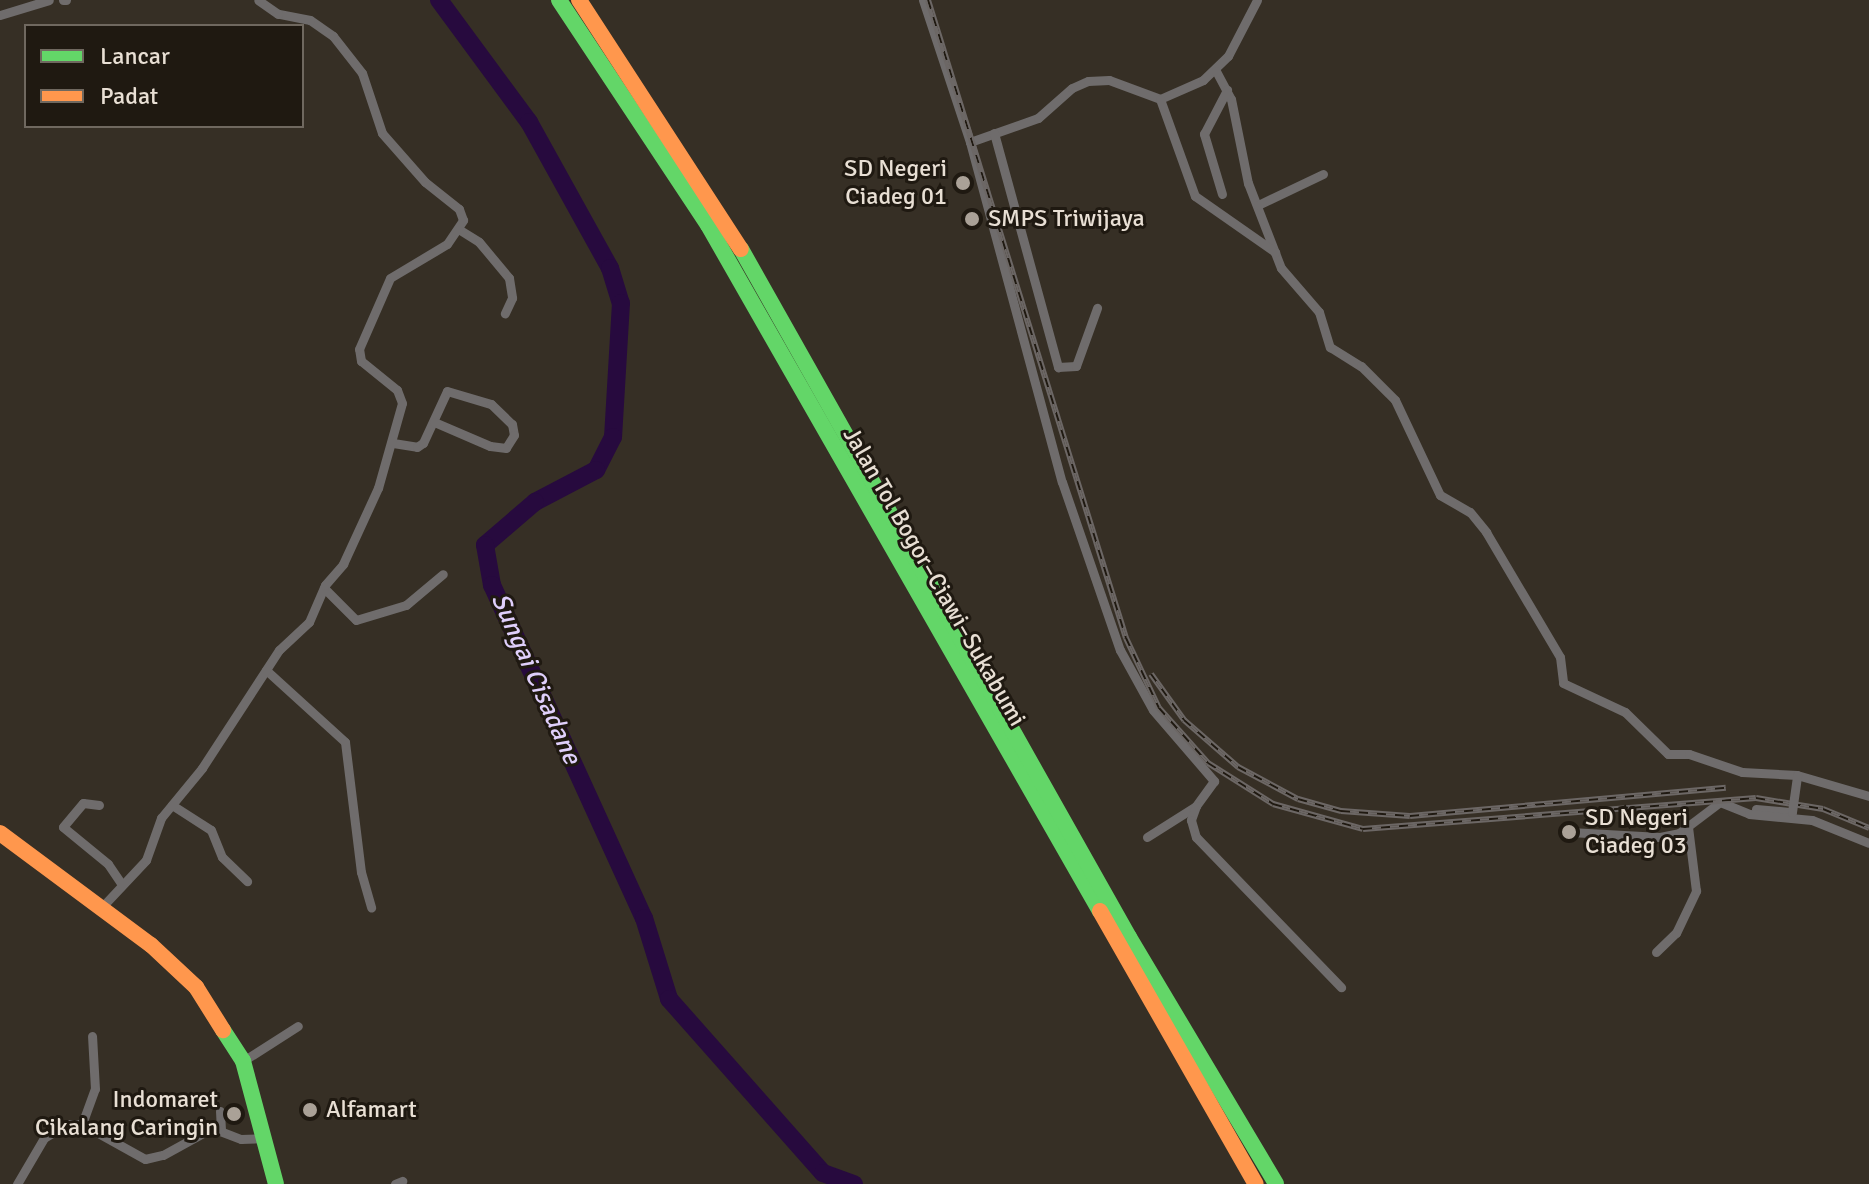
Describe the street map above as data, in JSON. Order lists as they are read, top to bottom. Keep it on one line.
{"streets":{"highway":["Jalan Tol Bogor–Ciawi–Sukabumi"]},"water":["Sungai Cisadane"],"places":["SD Negeri Ciadeg 01","SMPS Triwijaya","SD Negeri Ciadeg 03","Alfamart","Indomaret Cikalang Caringin"],"legend":["Lancar","Padat"]}
